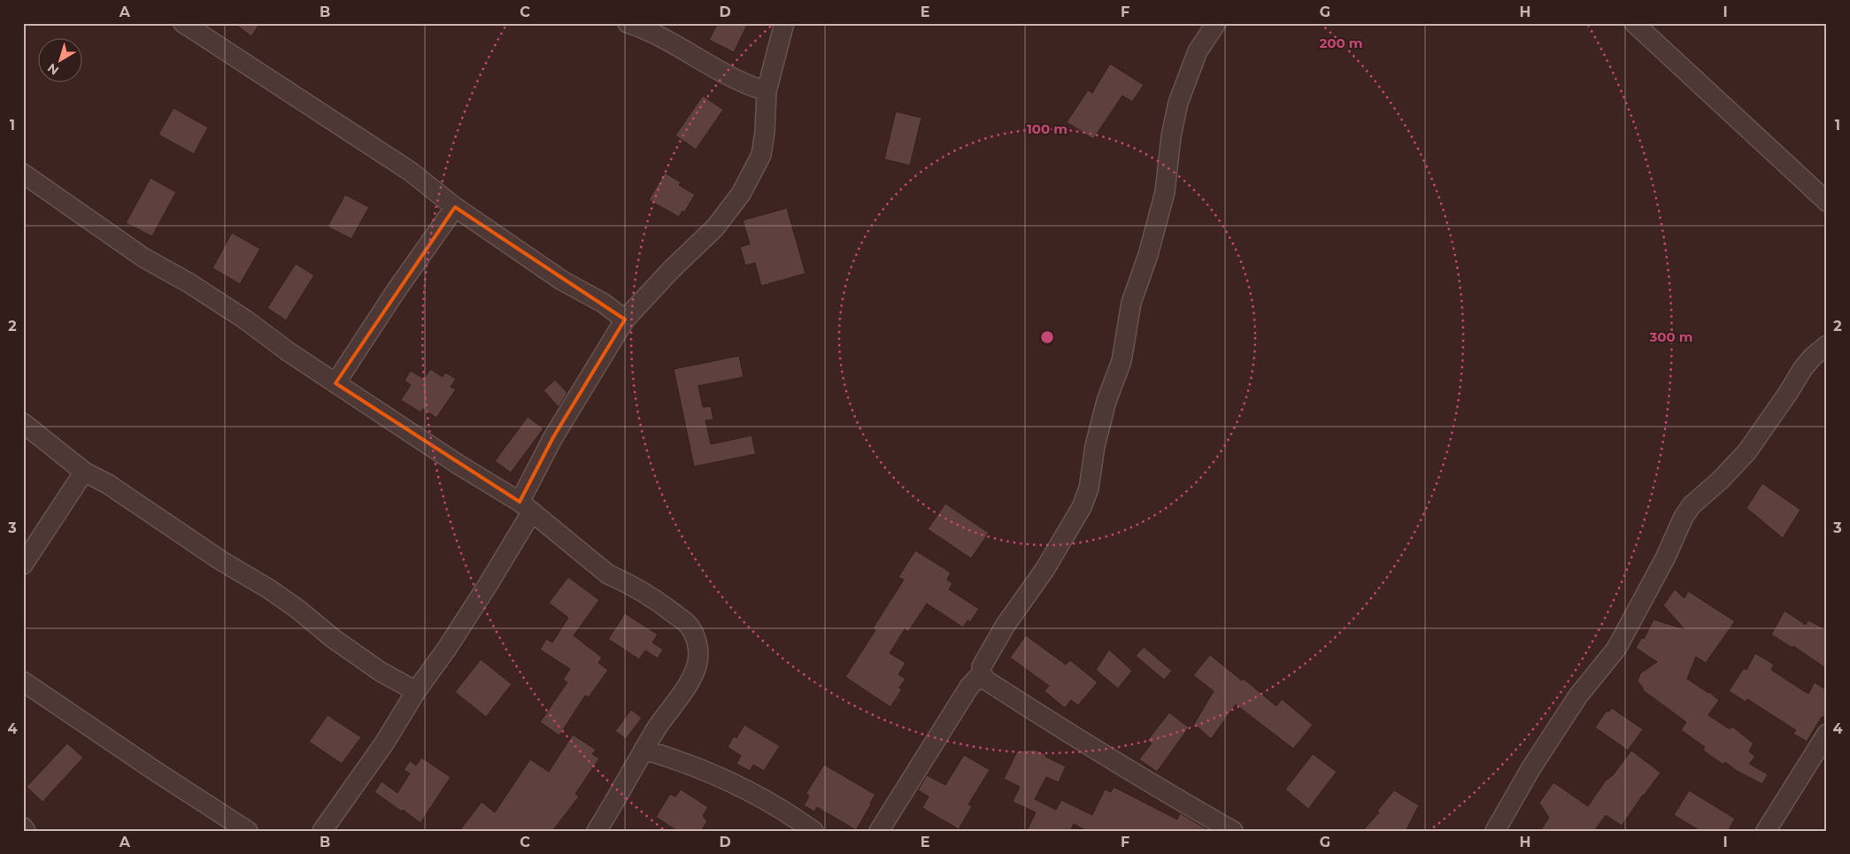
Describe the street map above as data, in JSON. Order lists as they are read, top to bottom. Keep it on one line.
{"north":"bottom left","grid":{"columns":["A","B","C","D","E","F","G","H","I"],"rows":["1","2","3","4"]},"rings":["200 m","100 m","300 m"]}
